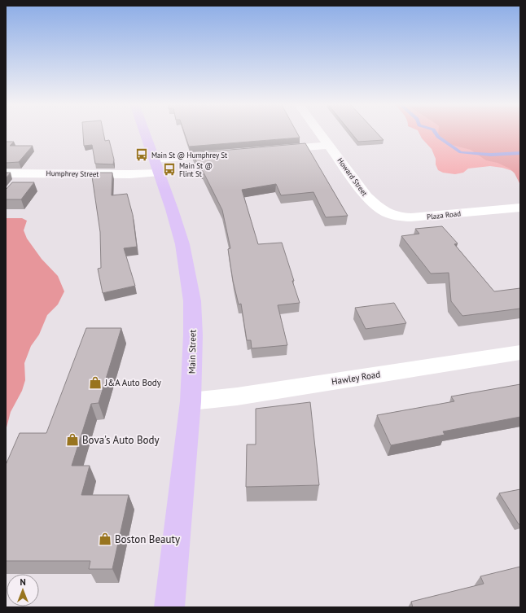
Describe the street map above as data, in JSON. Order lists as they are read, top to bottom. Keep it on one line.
{"streets":{"main road":["Main Street"],"street":["Humphrey Street","Howard Street","Plaza Road","Hawley Road"]},"crossings":[["Humphrey Street","Main Street"],["Howard Street","Plaza Road"],["Main Street","Hawley Road"]],"places":{"bus stop":["Main St @ Humphrey St","Main St @ Flint St"],"shop":["J&A Auto Body","Bova's Auto Body","Boston Beauty"]},"north":"top"}
